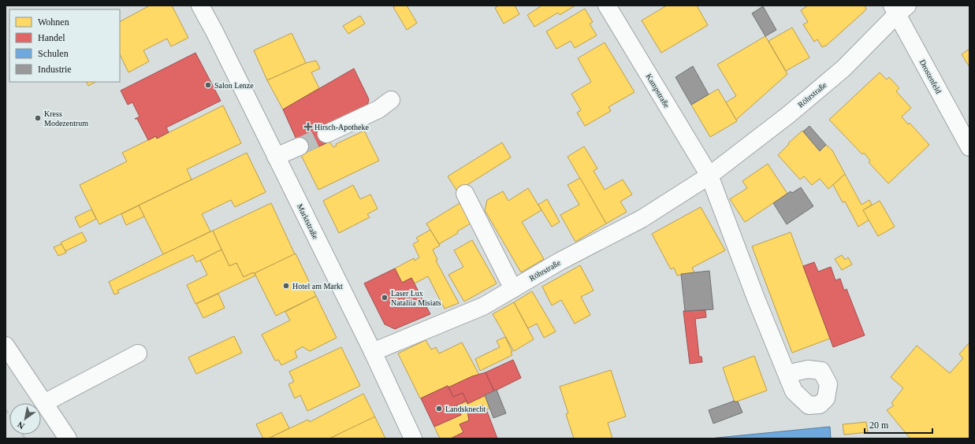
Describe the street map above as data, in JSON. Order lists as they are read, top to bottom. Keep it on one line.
{"streets":{"street":["Drostenfeld","Kampstraße","Röhrstraße","Marktstraße"]},"crossings":[["Drostenfeld","Röhrstraße"],["Kampstraße","Röhrstraße"],["Röhrstraße","Marktstraße"]],"places":{"other":["Salon Lenze","Kress Modezentrum","Hotel am Markt","Laser Lux Nataliia Misiats","Landsknecht"],"health":["Hirsch-Apotheke"]},"legend":["Wohnen","Handel","Schulen","Industrie"],"scale_bar":"20 m","north":"bottom left"}
